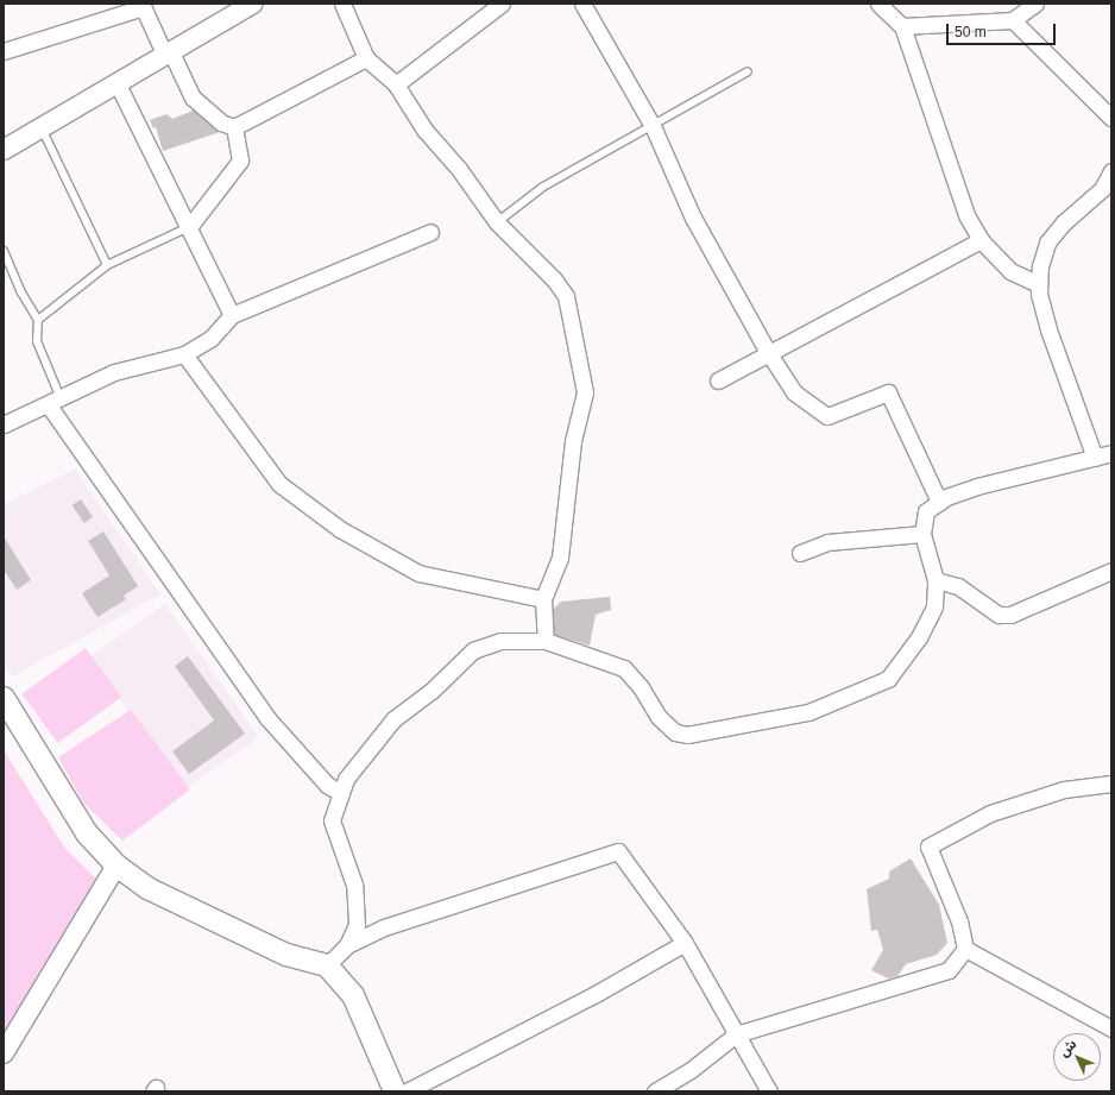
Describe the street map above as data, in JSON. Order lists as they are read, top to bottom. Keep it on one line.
{"scale_bar":"50 m","north":"top left"}
